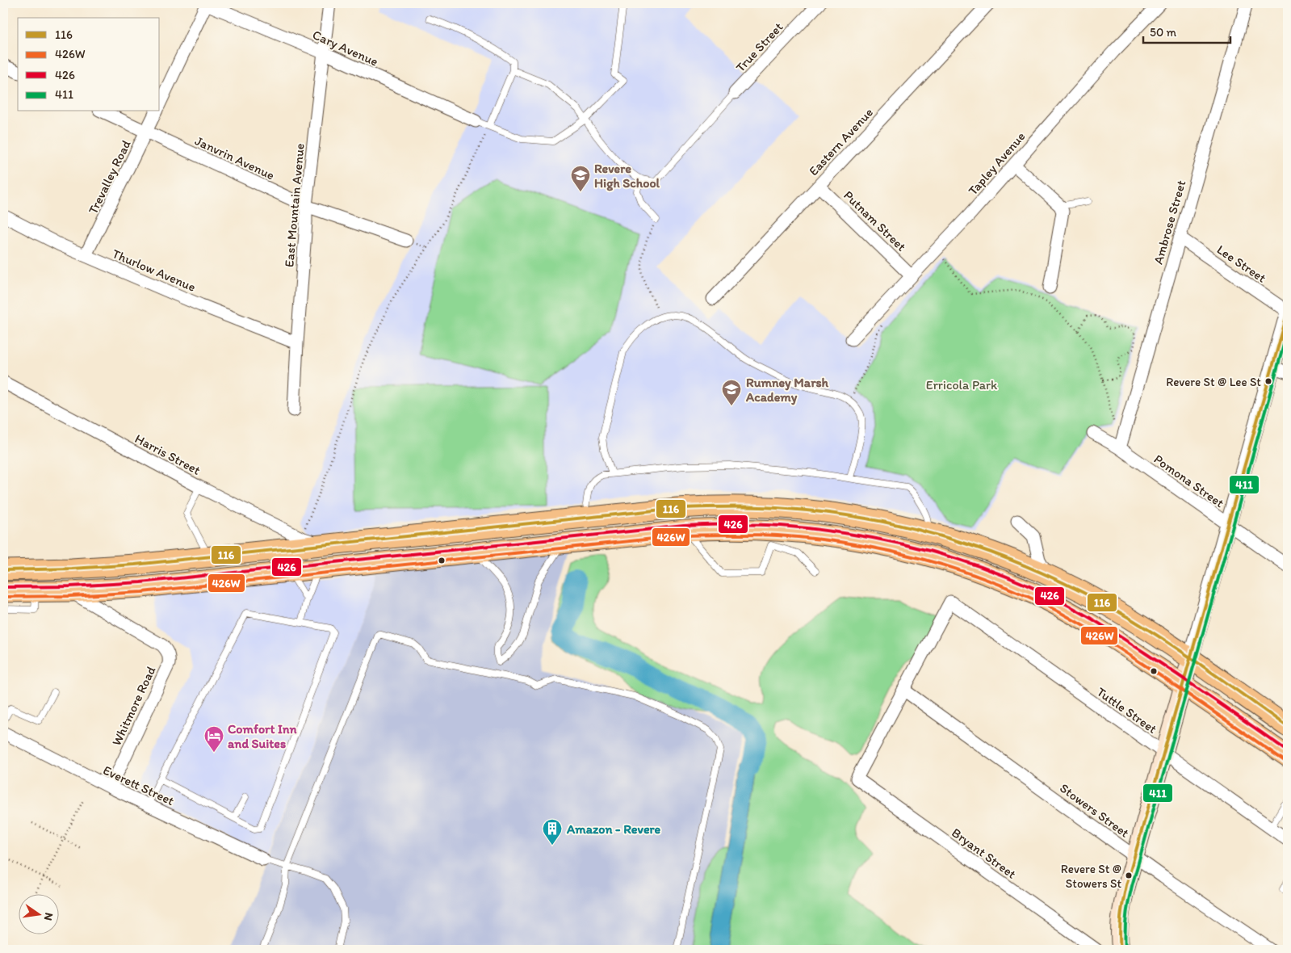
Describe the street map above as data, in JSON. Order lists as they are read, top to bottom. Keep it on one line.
{"streets":{"street":["True Street","Cary Avenue","Eastern Avenue","Janvrin Avenue","Tapley Avenue","Trevalley Road","East Mountain Avenue","Putnam Street","Ambrose Street","Lee Street","Thurlow Avenue","Harris Street","Pomona Street","Whitmore Road","Tuttle Street","Everett Street","Stowers Street","Bryant Street"]},"crossings":[["Cary Avenue","East Mountain Avenue"],["Eastern Avenue","Putnam Street"],["Janvrin Avenue","Trevalley Road"],["Janvrin Avenue","East Mountain Avenue"],["Tapley Avenue","Putnam Street"],["Trevalley Road","Thurlow Avenue"],["East Mountain Avenue","Thurlow Avenue"],["Ambrose Street","Lee Street"],["Ambrose Street","Pomona Street"],["Whitmore Road","Everett Street"],["Tuttle Street","Stowers Street"],["Tuttle Street","Bryant Street"],["Stowers Street","Bryant Street"]],"parks":["Erricola Park"],"places":{"school or university":["Revere High School","Rumney Marsh Academy"],"other":["Revere St @ Lee St","Revere St @ Stowers St"],"hotel":["Comfort Inn and Suites"],"building":["Amazon - Revere"]},"lines":["transit line 116","transit line 411","transit line 426","transit line 426W"],"legend":["116","426W","426","411"],"scale_bar":"50 m","north":"right"}
